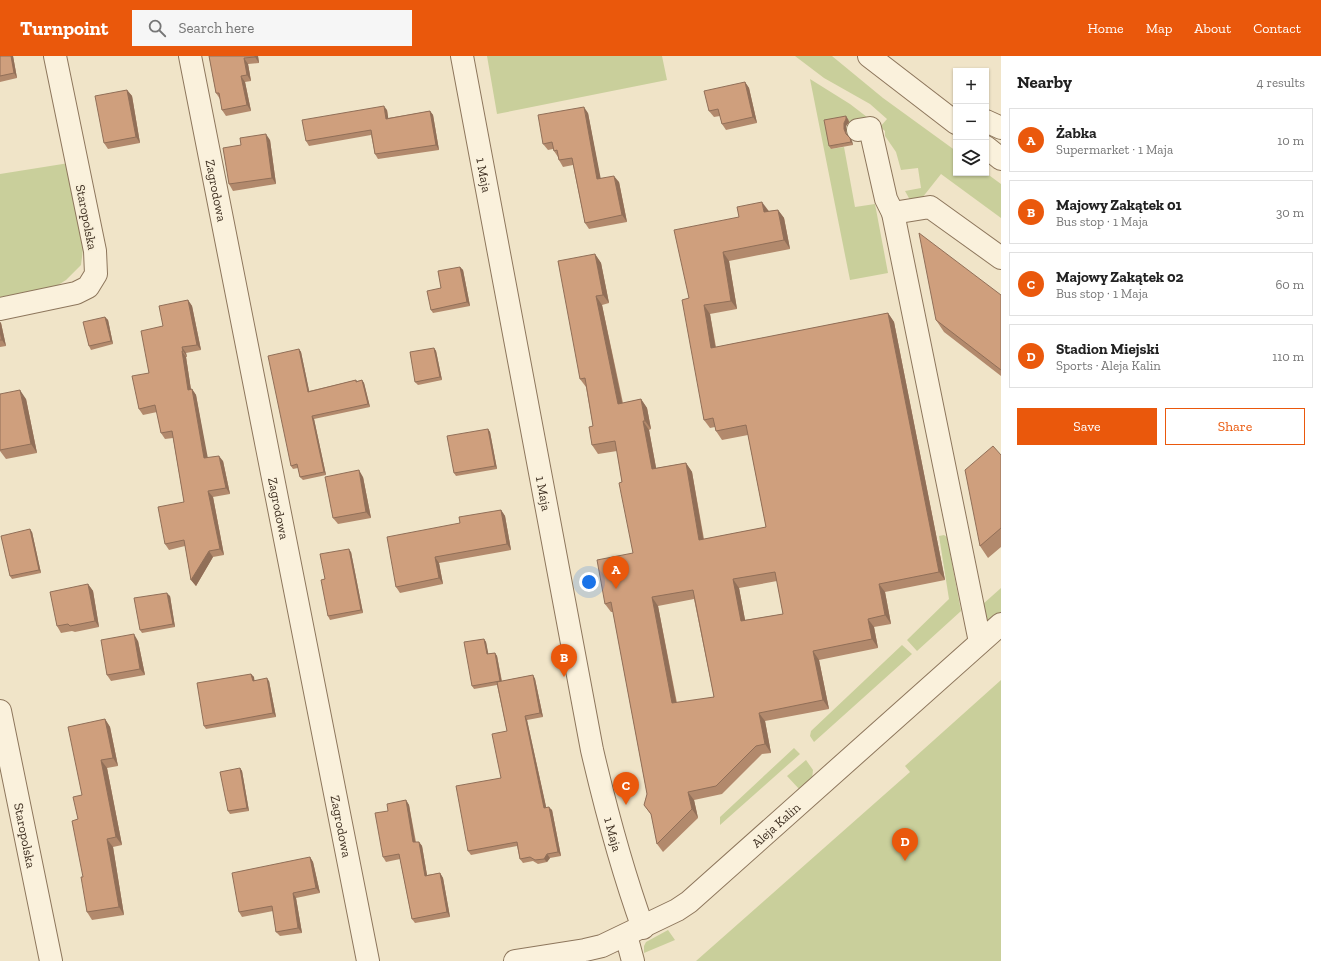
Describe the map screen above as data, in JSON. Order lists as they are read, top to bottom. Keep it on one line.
{"streets":{"street":["1 Maja","Zagrodowa","Staropolska","Aleja Kalin"]},"crossings":[["1 Maja","Aleja Kalin"]],"page":{"header":"Turnpoint","search":"Search here","nav":["Home","Map","About","Contact"],"heading":["Nearby","4 results"],"map_buttons":["+","−"],"list":[{"mark":"A","name":"Żabka","note":"Supermarket · 1 Maja","value":"10 m"},{"mark":"B","name":"Majowy Zakątek 01","note":"Bus stop · 1 Maja","value":"30 m"},{"mark":"C","name":"Majowy Zakątek 02","note":"Bus stop · 1 Maja","value":"60 m"},{"mark":"D","name":"Stadion Miejski","note":"Sports · Aleja Kalin","value":"110 m"}],"buttons":["Save","Share"],"pins":["A","B","C","D"]}}
